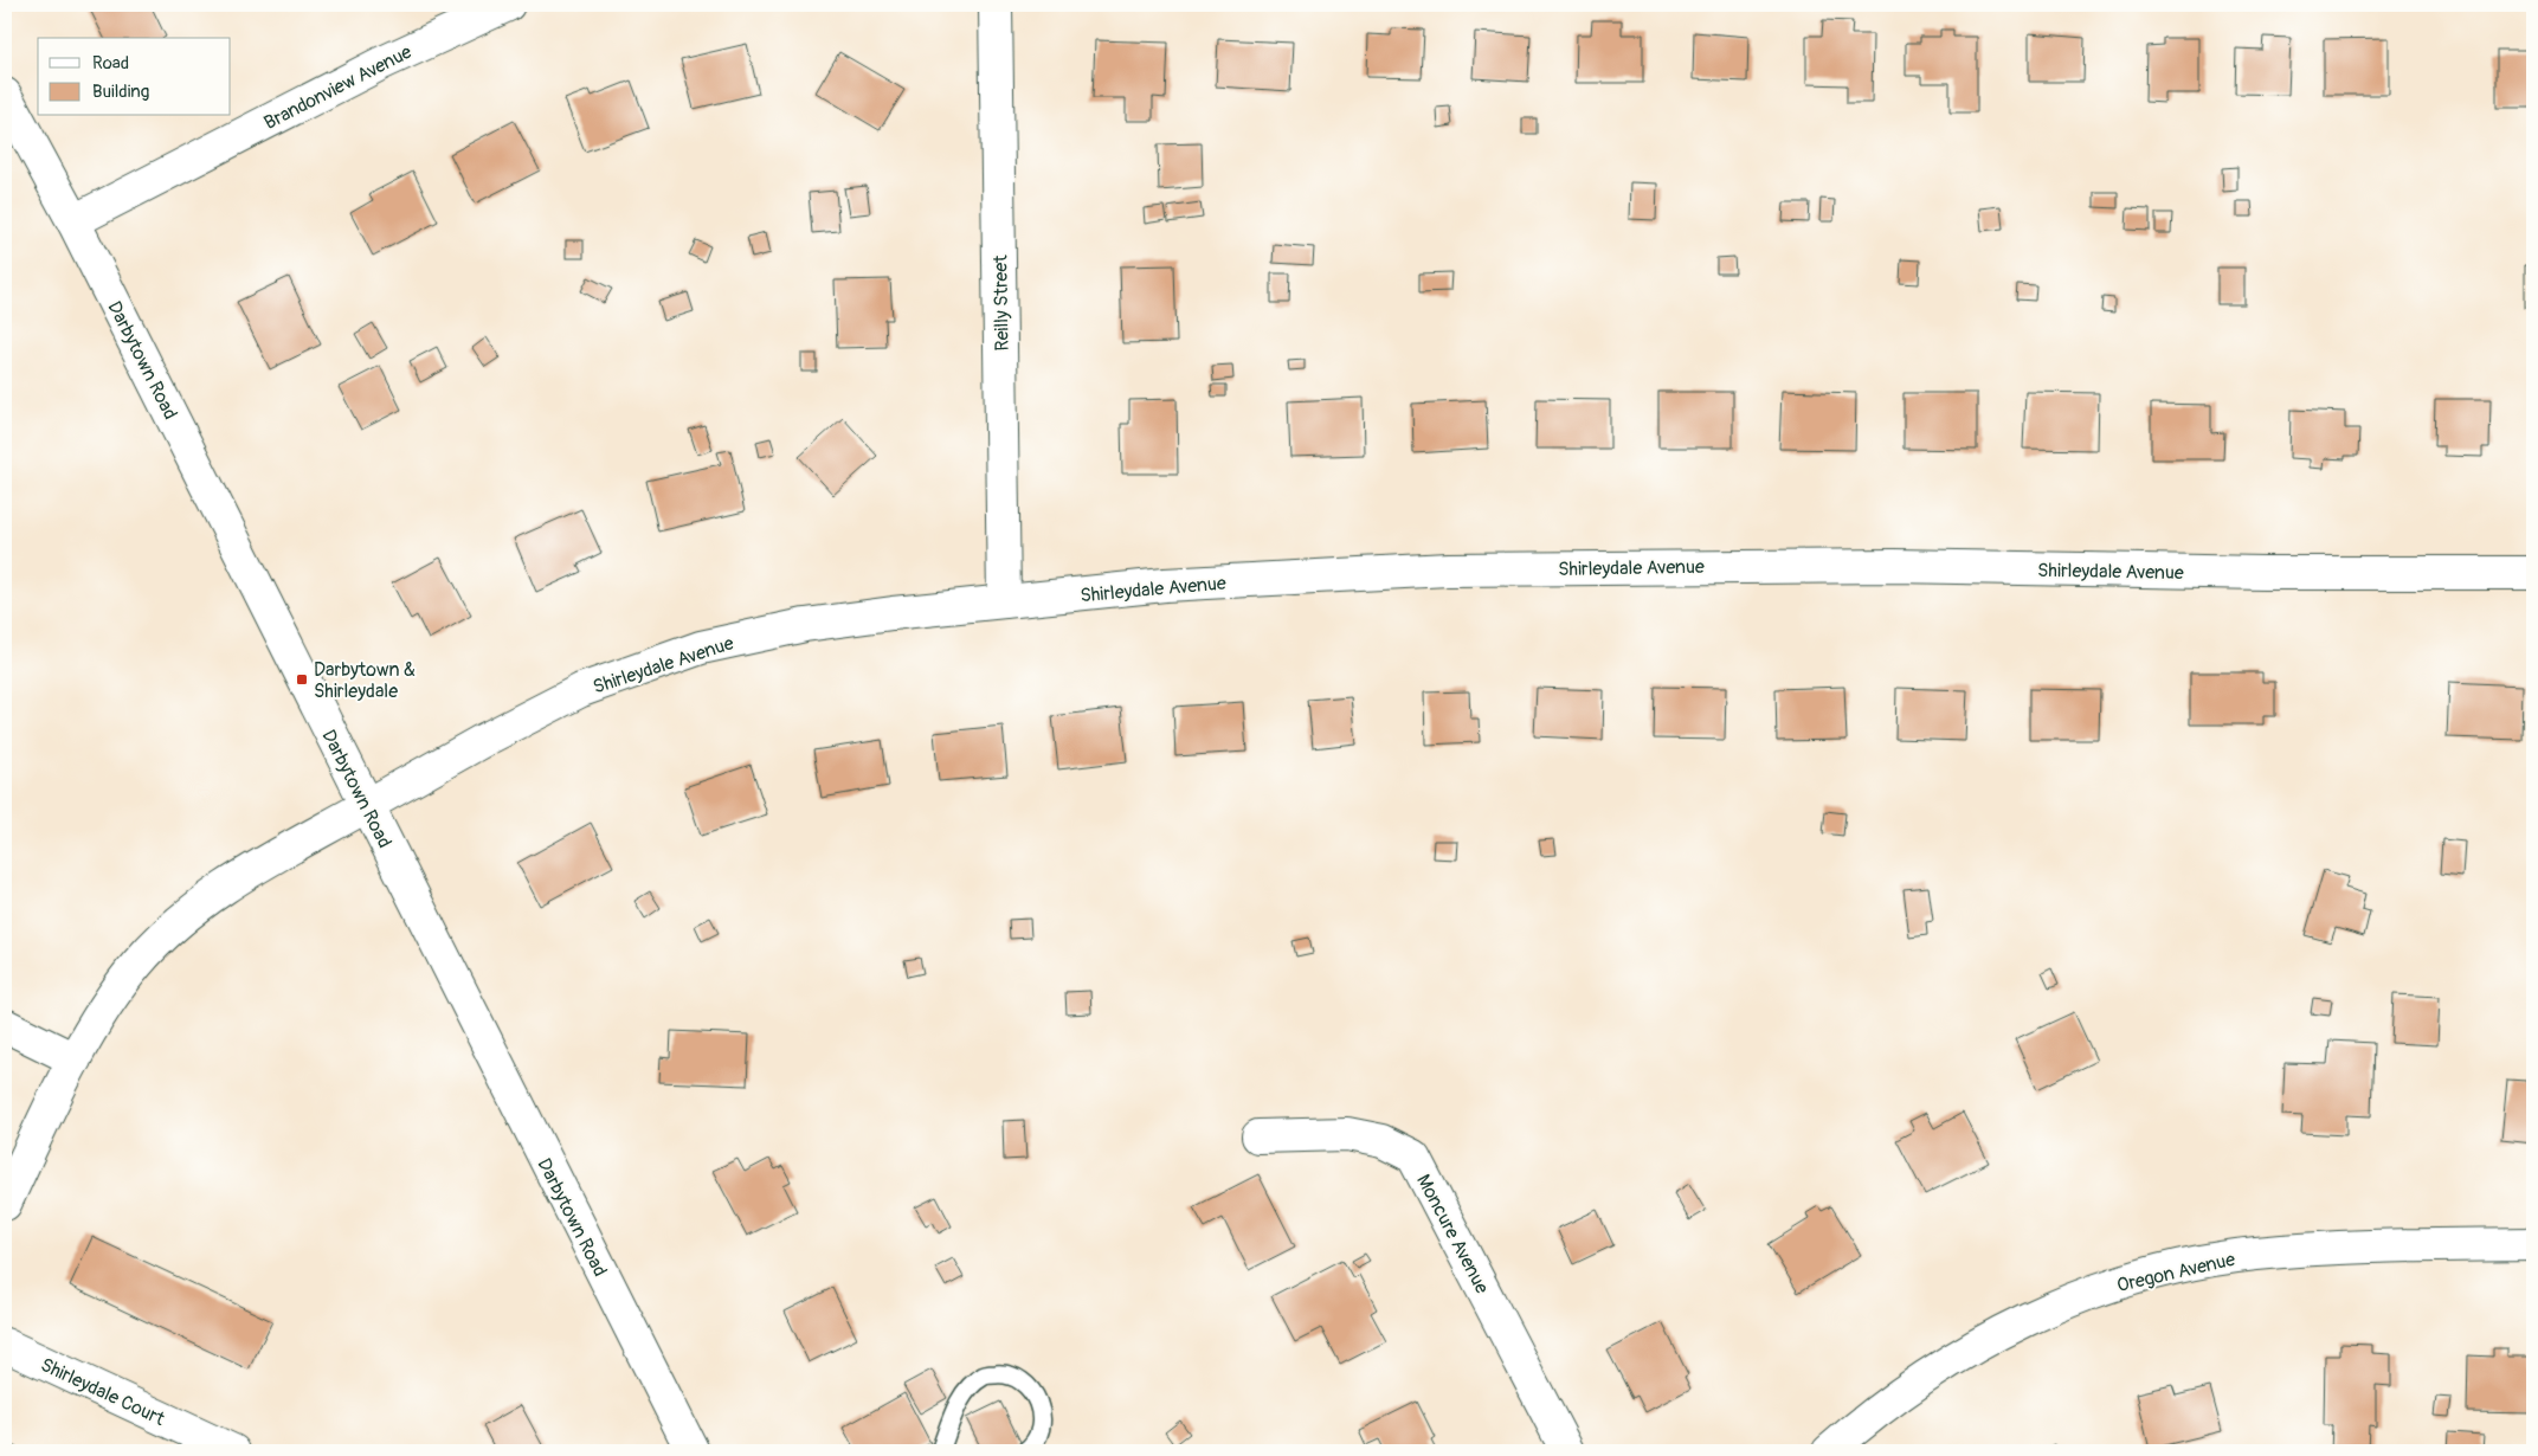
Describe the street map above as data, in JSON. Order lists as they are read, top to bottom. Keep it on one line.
{"streets":{"street":["Brandonview Avenue","Reilly Street","Darbytown Road","Shirleydale Avenue","Moncure Avenue","Oregon Avenue","Shirleydale Court"]},"crossings":[["Brandonview Avenue","Darbytown Road"],["Reilly Street","Shirleydale Avenue"],["Darbytown Road","Shirleydale Avenue"]],"places":{"transit":["Darbytown & Shirleydale"]},"legend":["Road","Building"]}
